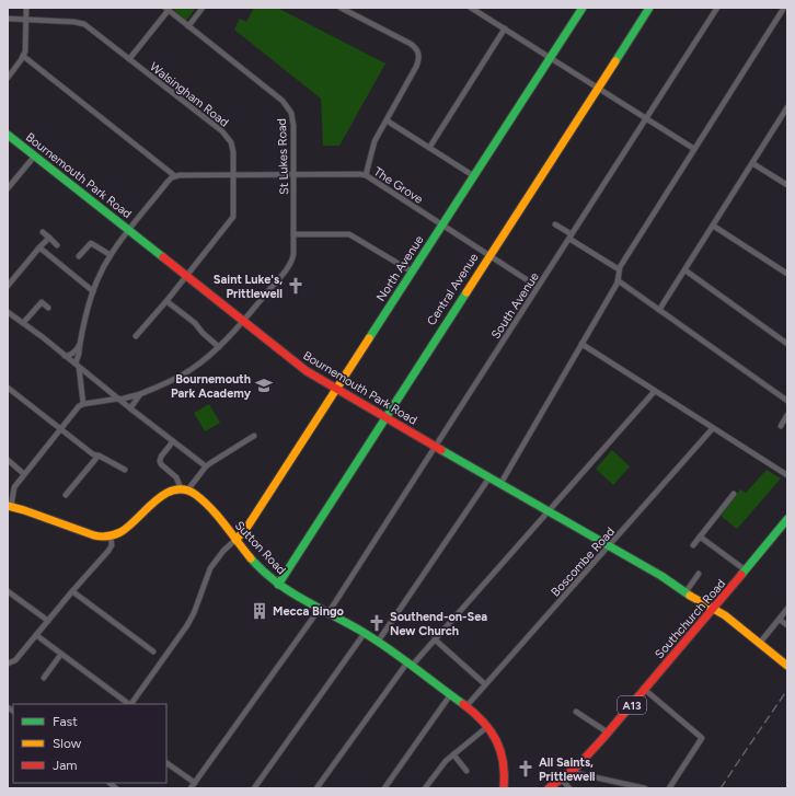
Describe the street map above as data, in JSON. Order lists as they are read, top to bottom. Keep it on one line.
{"streets":{"street":["Walsingham Road","St Lukes Road","Bournemouth Park Road","The Grove","North Avenue","Central Avenue","South Avenue","Sutton Road","Boscombe Road","Southchurch Road","A13"]},"crossings":[["Walsingham Road","Bournemouth Park Road"],["Walsingham Road","The Grove"],["St Lukes Road","Bournemouth Park Road"],["St Lukes Road","The Grove"],["Bournemouth Park Road","North Avenue"],["Bournemouth Park Road","Central Avenue"],["Bournemouth Park Road","South Avenue"],["Bournemouth Park Road","Boscombe Road"],["Bournemouth Park Road","Southchurch Road"],["The Grove","North Avenue"],["The Grove","Central Avenue"],["The Grove","South Avenue"],["North Avenue","Sutton Road"],["Central Avenue","Sutton Road"],["South Avenue","Sutton Road"],["Sutton Road","Boscombe Road"]],"places":{"church":["Saint Luke's, Prittlewell","Southend-on-Sea New Church","All Saints, Prittlewell"],"school or university":["Bournemouth Park Academy"],"building":["Mecca Bingo"]},"legend":["Fast","Slow","Jam"]}
